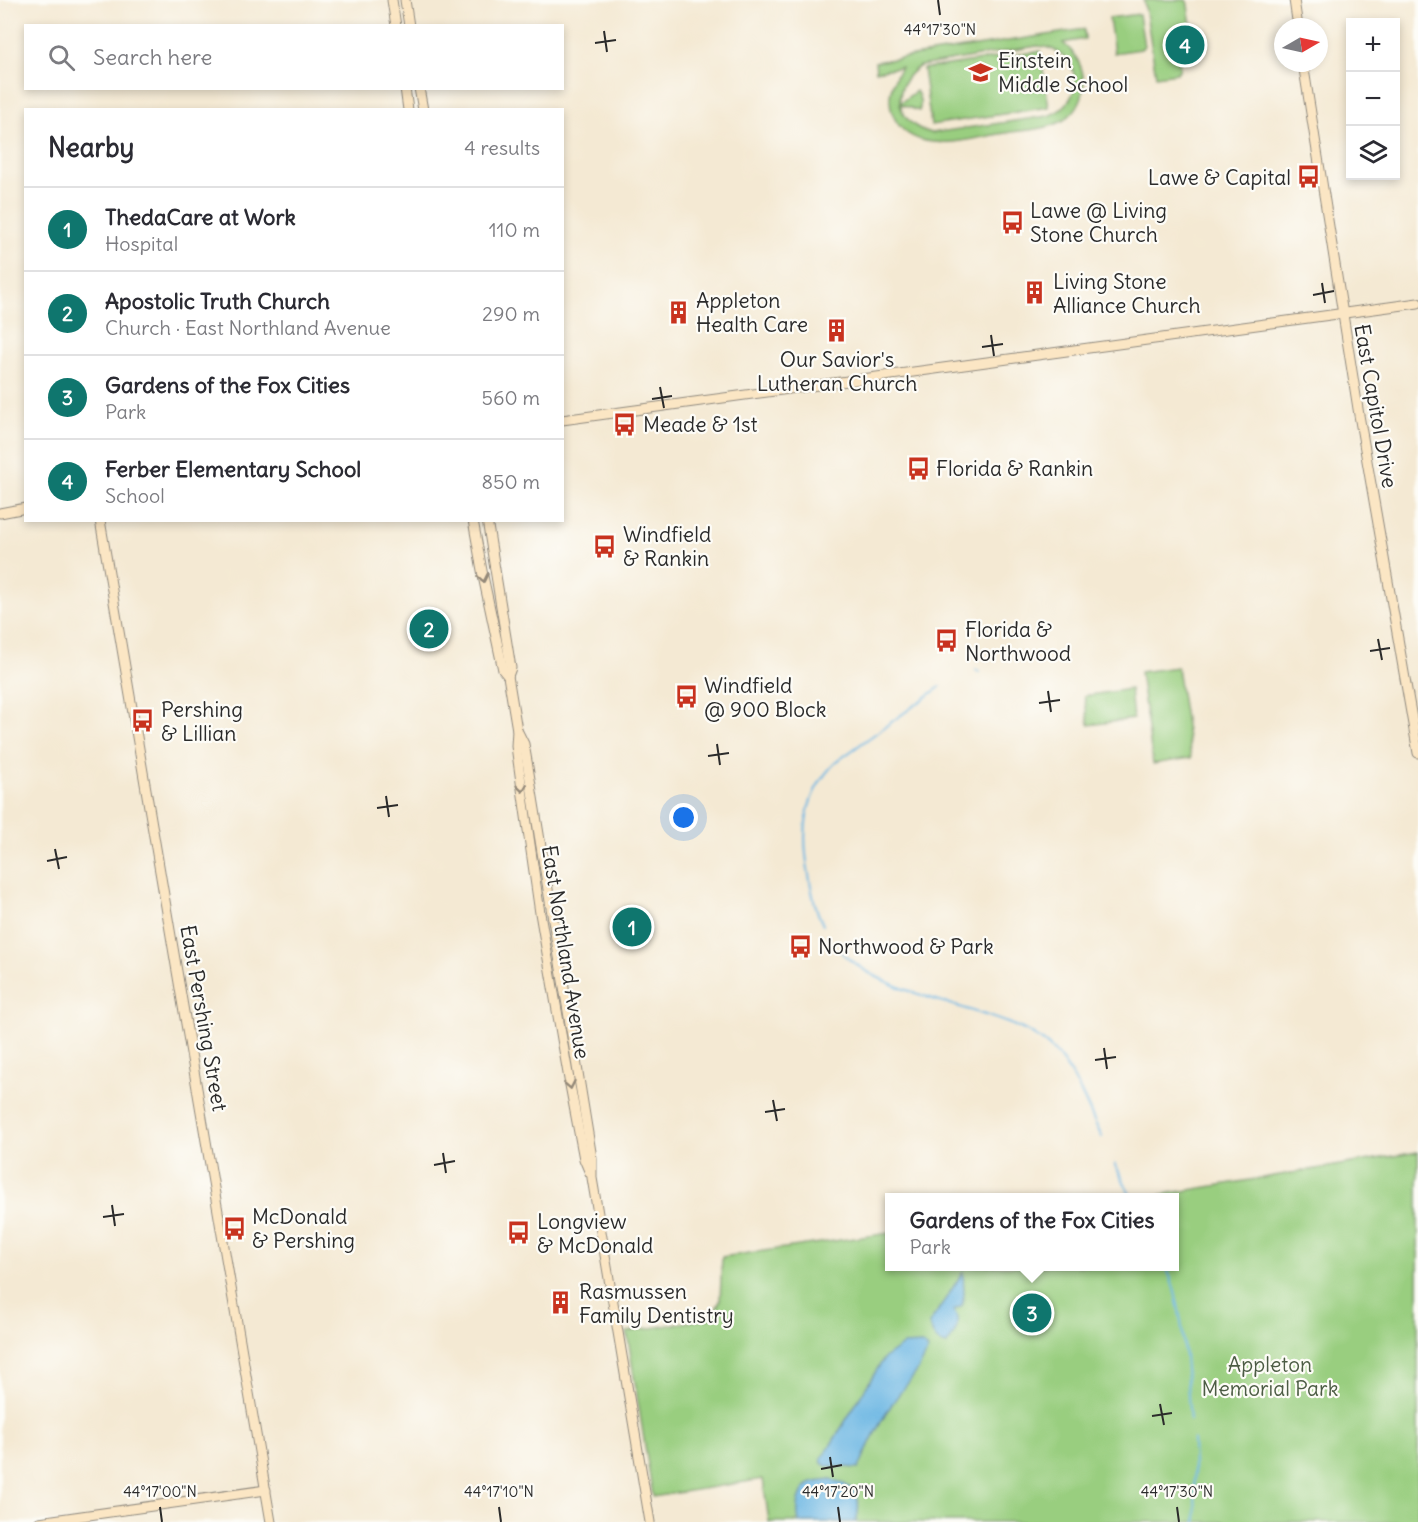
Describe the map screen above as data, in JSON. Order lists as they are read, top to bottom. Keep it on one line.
{"streets":{"main road":["East Capitol Drive","East Northland Avenue","East Pershing Street"]},"parks":["Appleton Memorial Park"],"places":{"school or university":["Einstein Middle School"],"bus stop":["Lawe & Capital","Lawe @ Living Stone Church","Meade & 1st","Florida & Rankin","Windfield & Rankin","Florida & Northwood","Windfield @ 900 Block","Pershing & Lillian","Northwood & Park","McDonald & Pershing","Longview & McDonald"],"building":["Living Stone Alliance Church","Appleton Health Care","Our Savior's Lutheran Church","Rasmussen Family Dentistry"]},"north":"right","page":{"map_buttons":["+","−"],"pins":["4","2","1","3"],"search":"Search here","heading":["Nearby","4 results"],"list":[{"mark":"1","name":"ThedaCare at Work","note":"Hospital","value":"110 m"},{"mark":"2","name":"Apostolic Truth Church","note":"Church · East Northland Avenue","value":"290 m"},{"mark":"3","name":"Gardens of the Fox Cities","note":"Park","value":"560 m"},{"mark":"4","name":"Ferber Elementary School","note":"School","value":"850 m"}],"popup":["Gardens of the Fox Cities","Park"]},"coordinates":["44°17'30\"N","44°17'00\"N","44°17'10\"N","44°17'20\"N"]}
